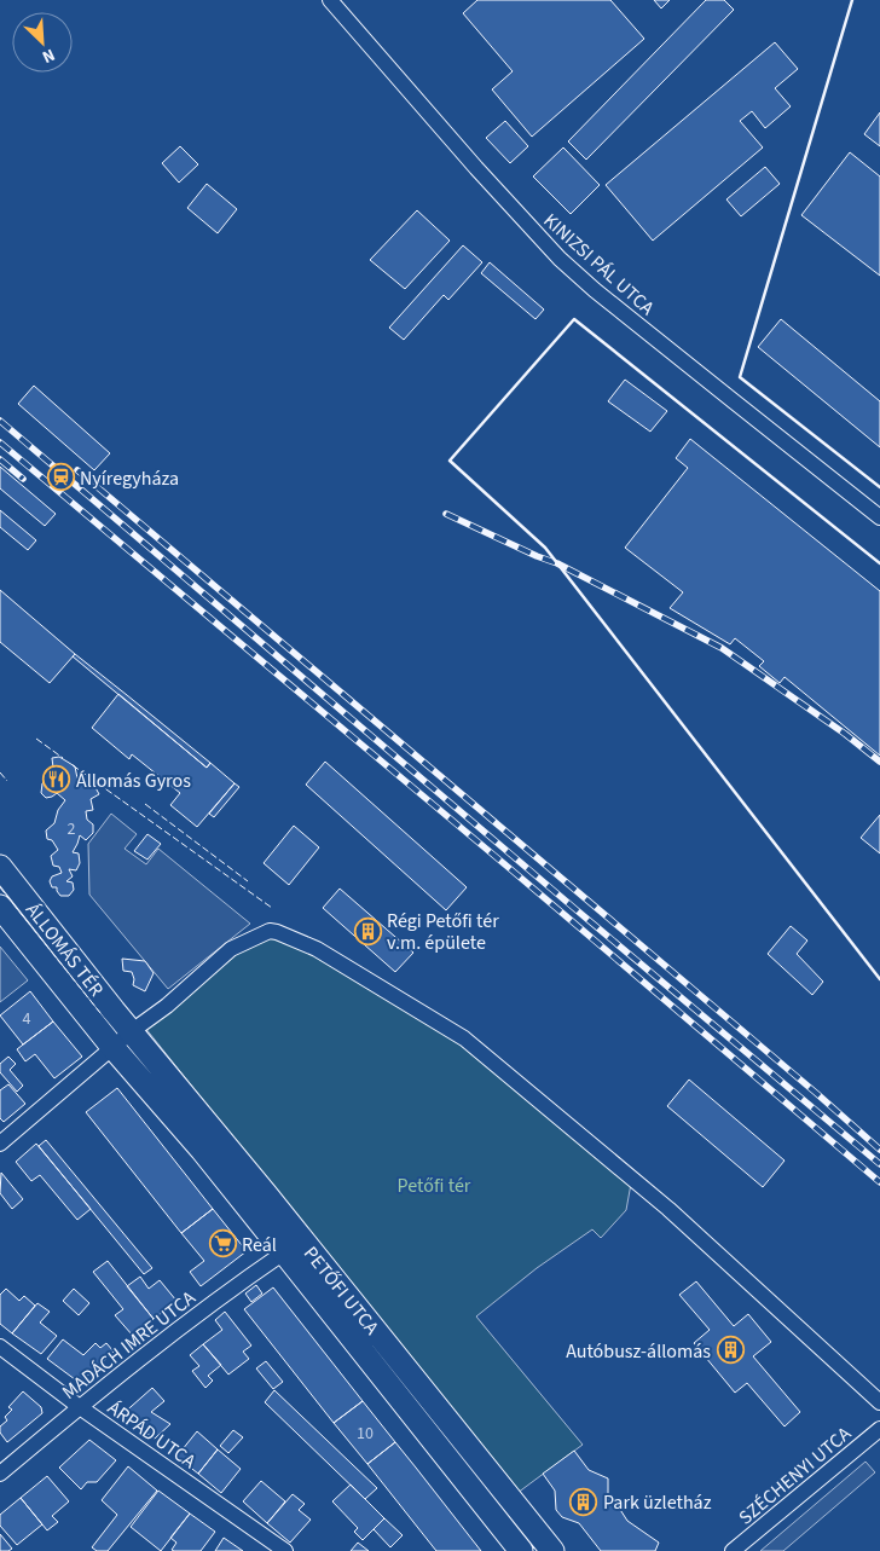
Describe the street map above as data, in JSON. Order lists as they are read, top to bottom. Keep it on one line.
{"streets":{"main road":["ÁLLOMÁS TÉR","PETŐFI UTCA"],"street":["KINIZSI PÁL UTCA","MADÁCH IMRE UTCA","ÁRPÁD UTCA","SZÉCHENYI UTCA"]},"crossings":[["ÁLLOMÁS TÉR","PETŐFI UTCA"],["PETŐFI UTCA","MADÁCH IMRE UTCA"],["MADÁCH IMRE UTCA","ÁRPÁD UTCA"]],"parks":["Petőfi tér"],"places":{"station":["Nyíregyháza"],"restaurant":["Állomás Gyros"],"building":["Régi Petőfi tér v.m. épülete","Autóbusz-állomás","Park üzletház"],"supermarket":["Reál"]},"house_numbers":["2","4","10"],"north":"bottom right"}
